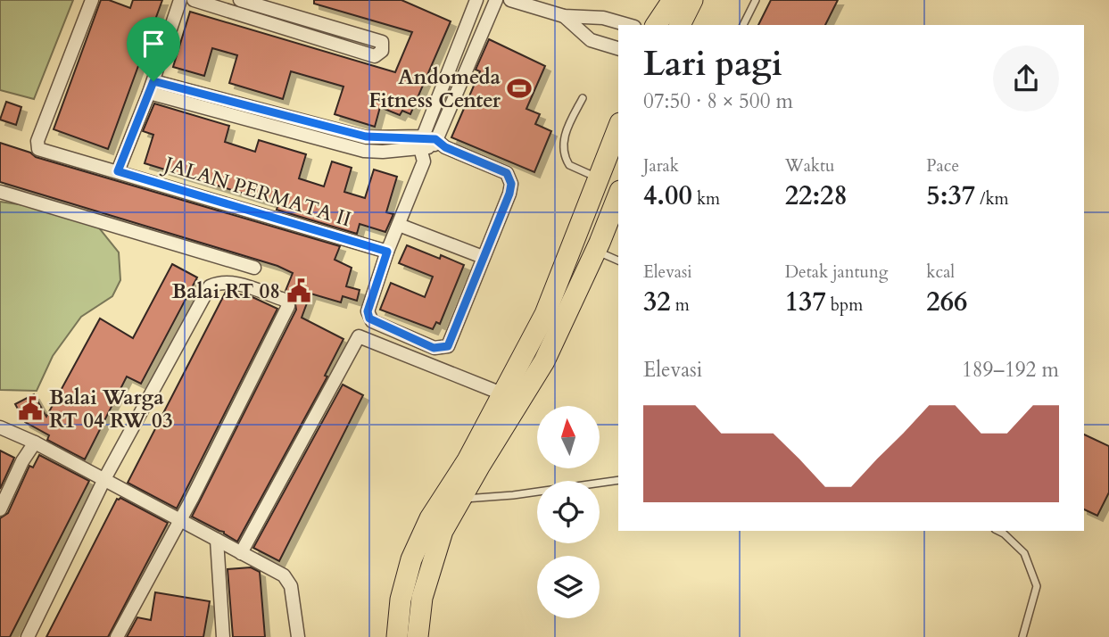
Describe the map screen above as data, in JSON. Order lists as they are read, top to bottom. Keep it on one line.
{"streets":{"street":["JALAN PERMATA II"]},"places":{"sports":["Andomeda Fitness Center"],"public building":["Balai RT 08","Balai Warga RT 04 RW 03"]},"north":"top","page":{"heading":["Lari pagi","07:50 · 8 × 500 m"],"stats":[["Jarak","4.00 km"],["Waktu","22:28"],["Pace","5:37 /km"],["Elevasi","32 m"],["Detak jantung","137 bpm"],["kcal","266"]],"chart":["Elevasi","189–192 m"]}}
